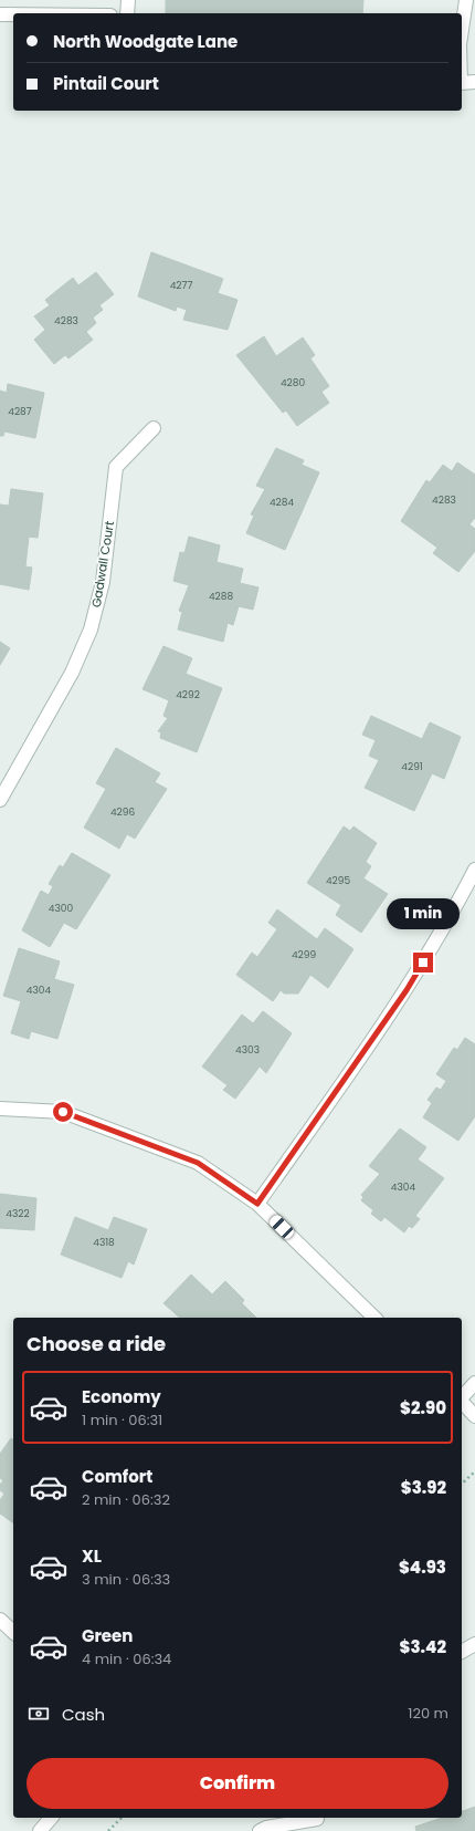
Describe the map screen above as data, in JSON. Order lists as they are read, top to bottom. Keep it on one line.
{"streets":{"street":["Gadwall Court"]},"house_numbers":["4277","4283","4280","4287","4283","4284","4288","4292","4291","4296","4295","4300","4299","4304","4303","4304","4322","4318"],"page":{"banner":["North Woodgate Lane","Pintail Court"],"bubble":"1 min","heading":"Choose a ride","list":[{"name":"Economy","note":"1 min · 06:31","value":"$2.90"},{"name":"Comfort","note":"2 min · 06:32","value":"$3.92"},{"name":"XL","note":"3 min · 06:33","value":"$4.93"},{"name":"Green","note":"4 min · 06:34","value":"$3.42"}],"pay":["Cash","120 m"],"buttons":"Confirm"}}
